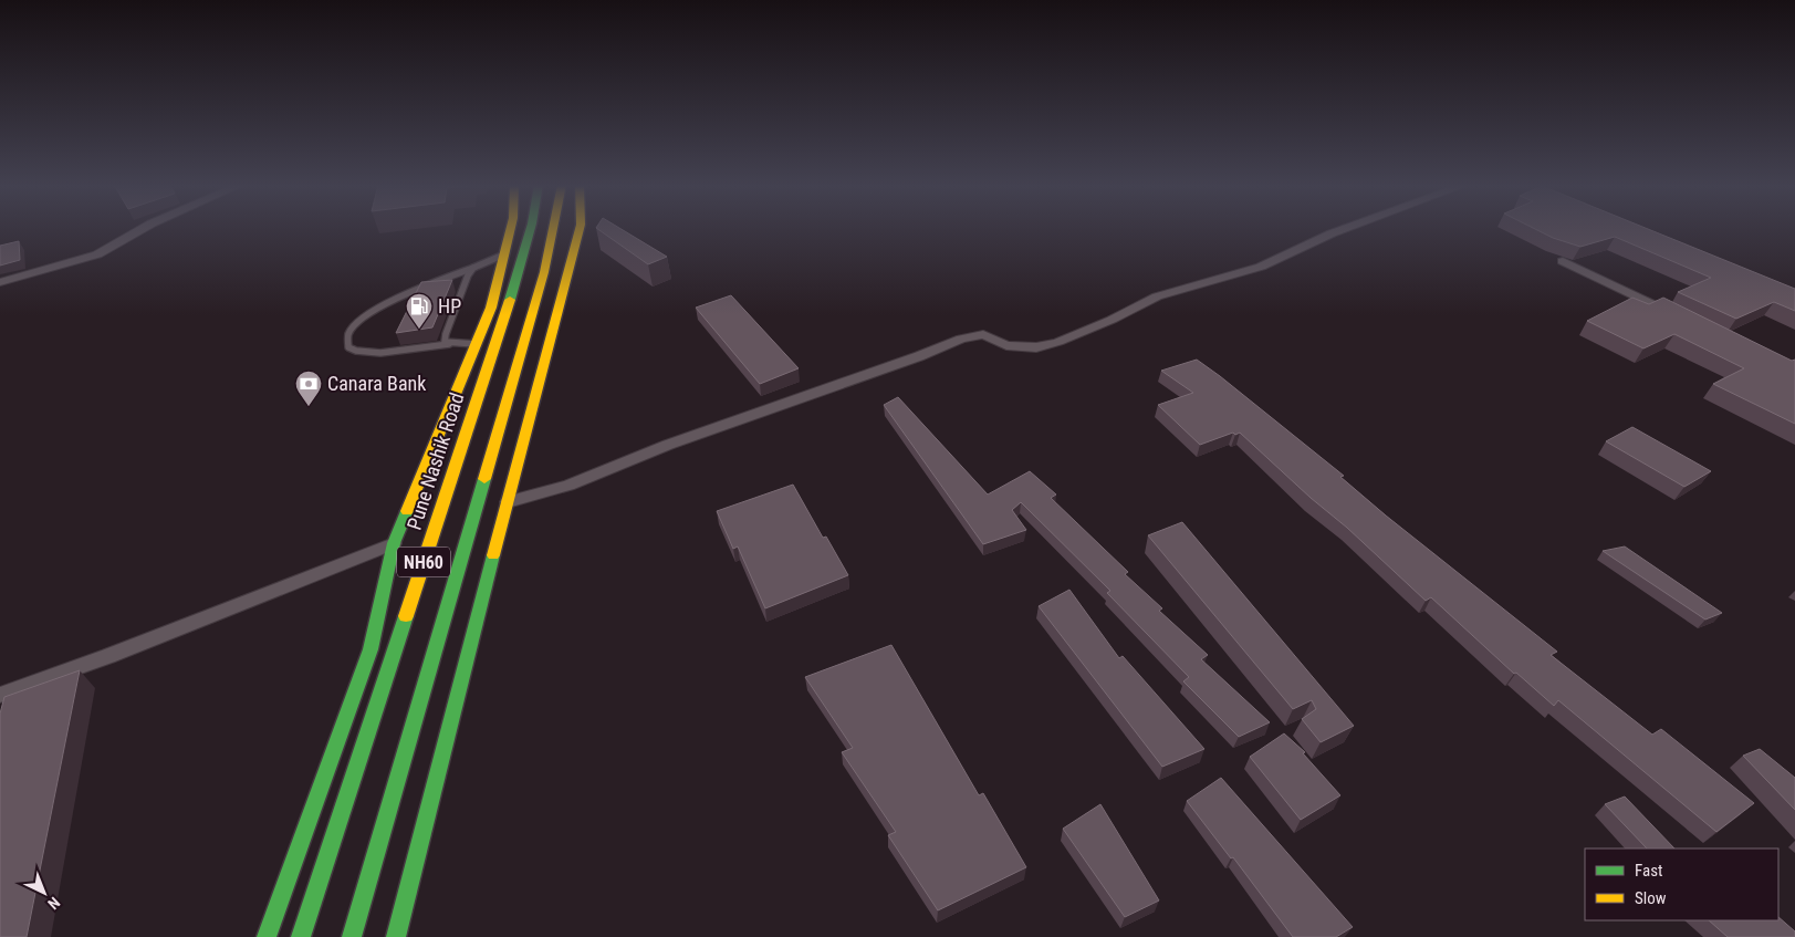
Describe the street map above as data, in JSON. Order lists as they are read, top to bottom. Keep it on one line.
{"streets":{"main road":["Pune Nashik Road","NH60"]},"places":{"fuel station":["HP"],"bank":["Canara Bank"]},"legend":["Fast","Slow"],"north":"bottom right"}
